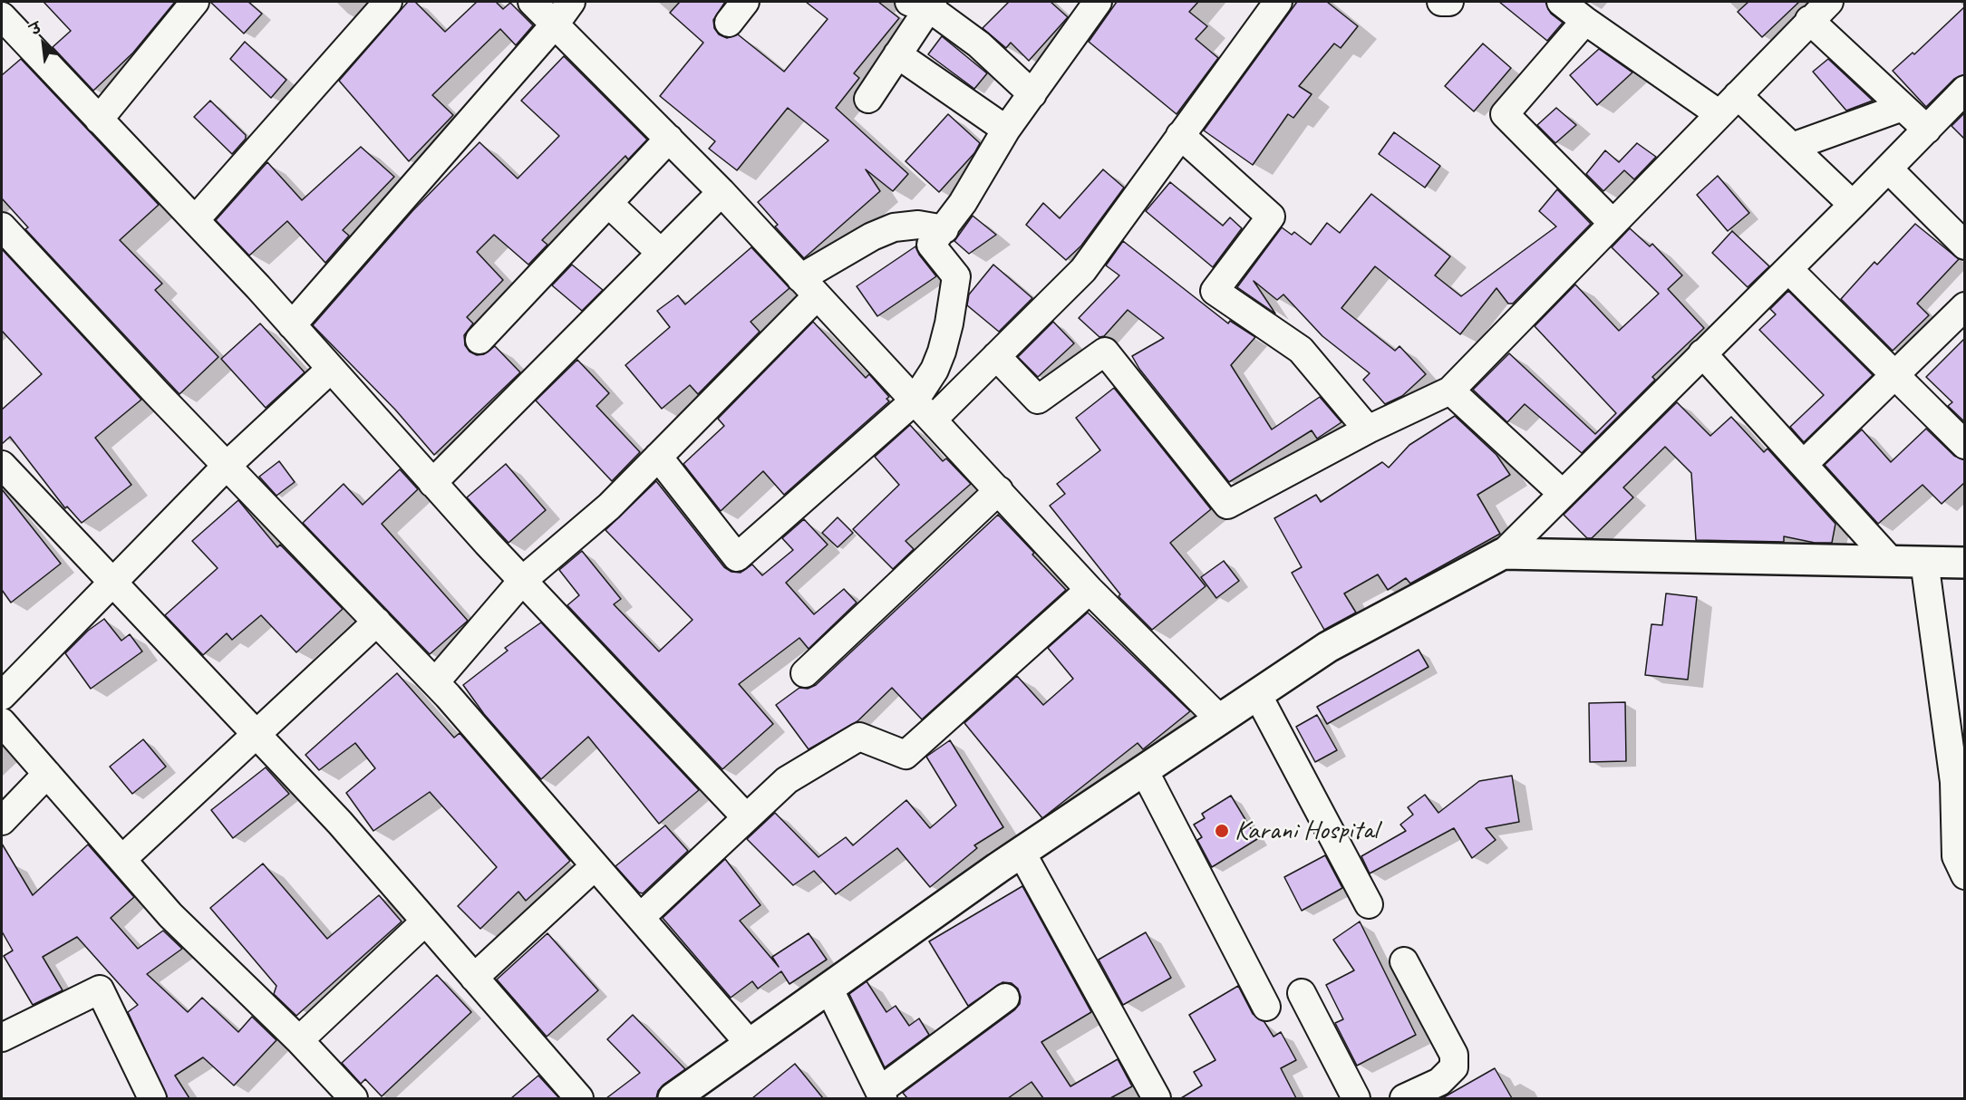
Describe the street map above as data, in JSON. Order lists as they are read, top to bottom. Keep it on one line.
{"places":["Karani Hospital"],"north":"top left"}
